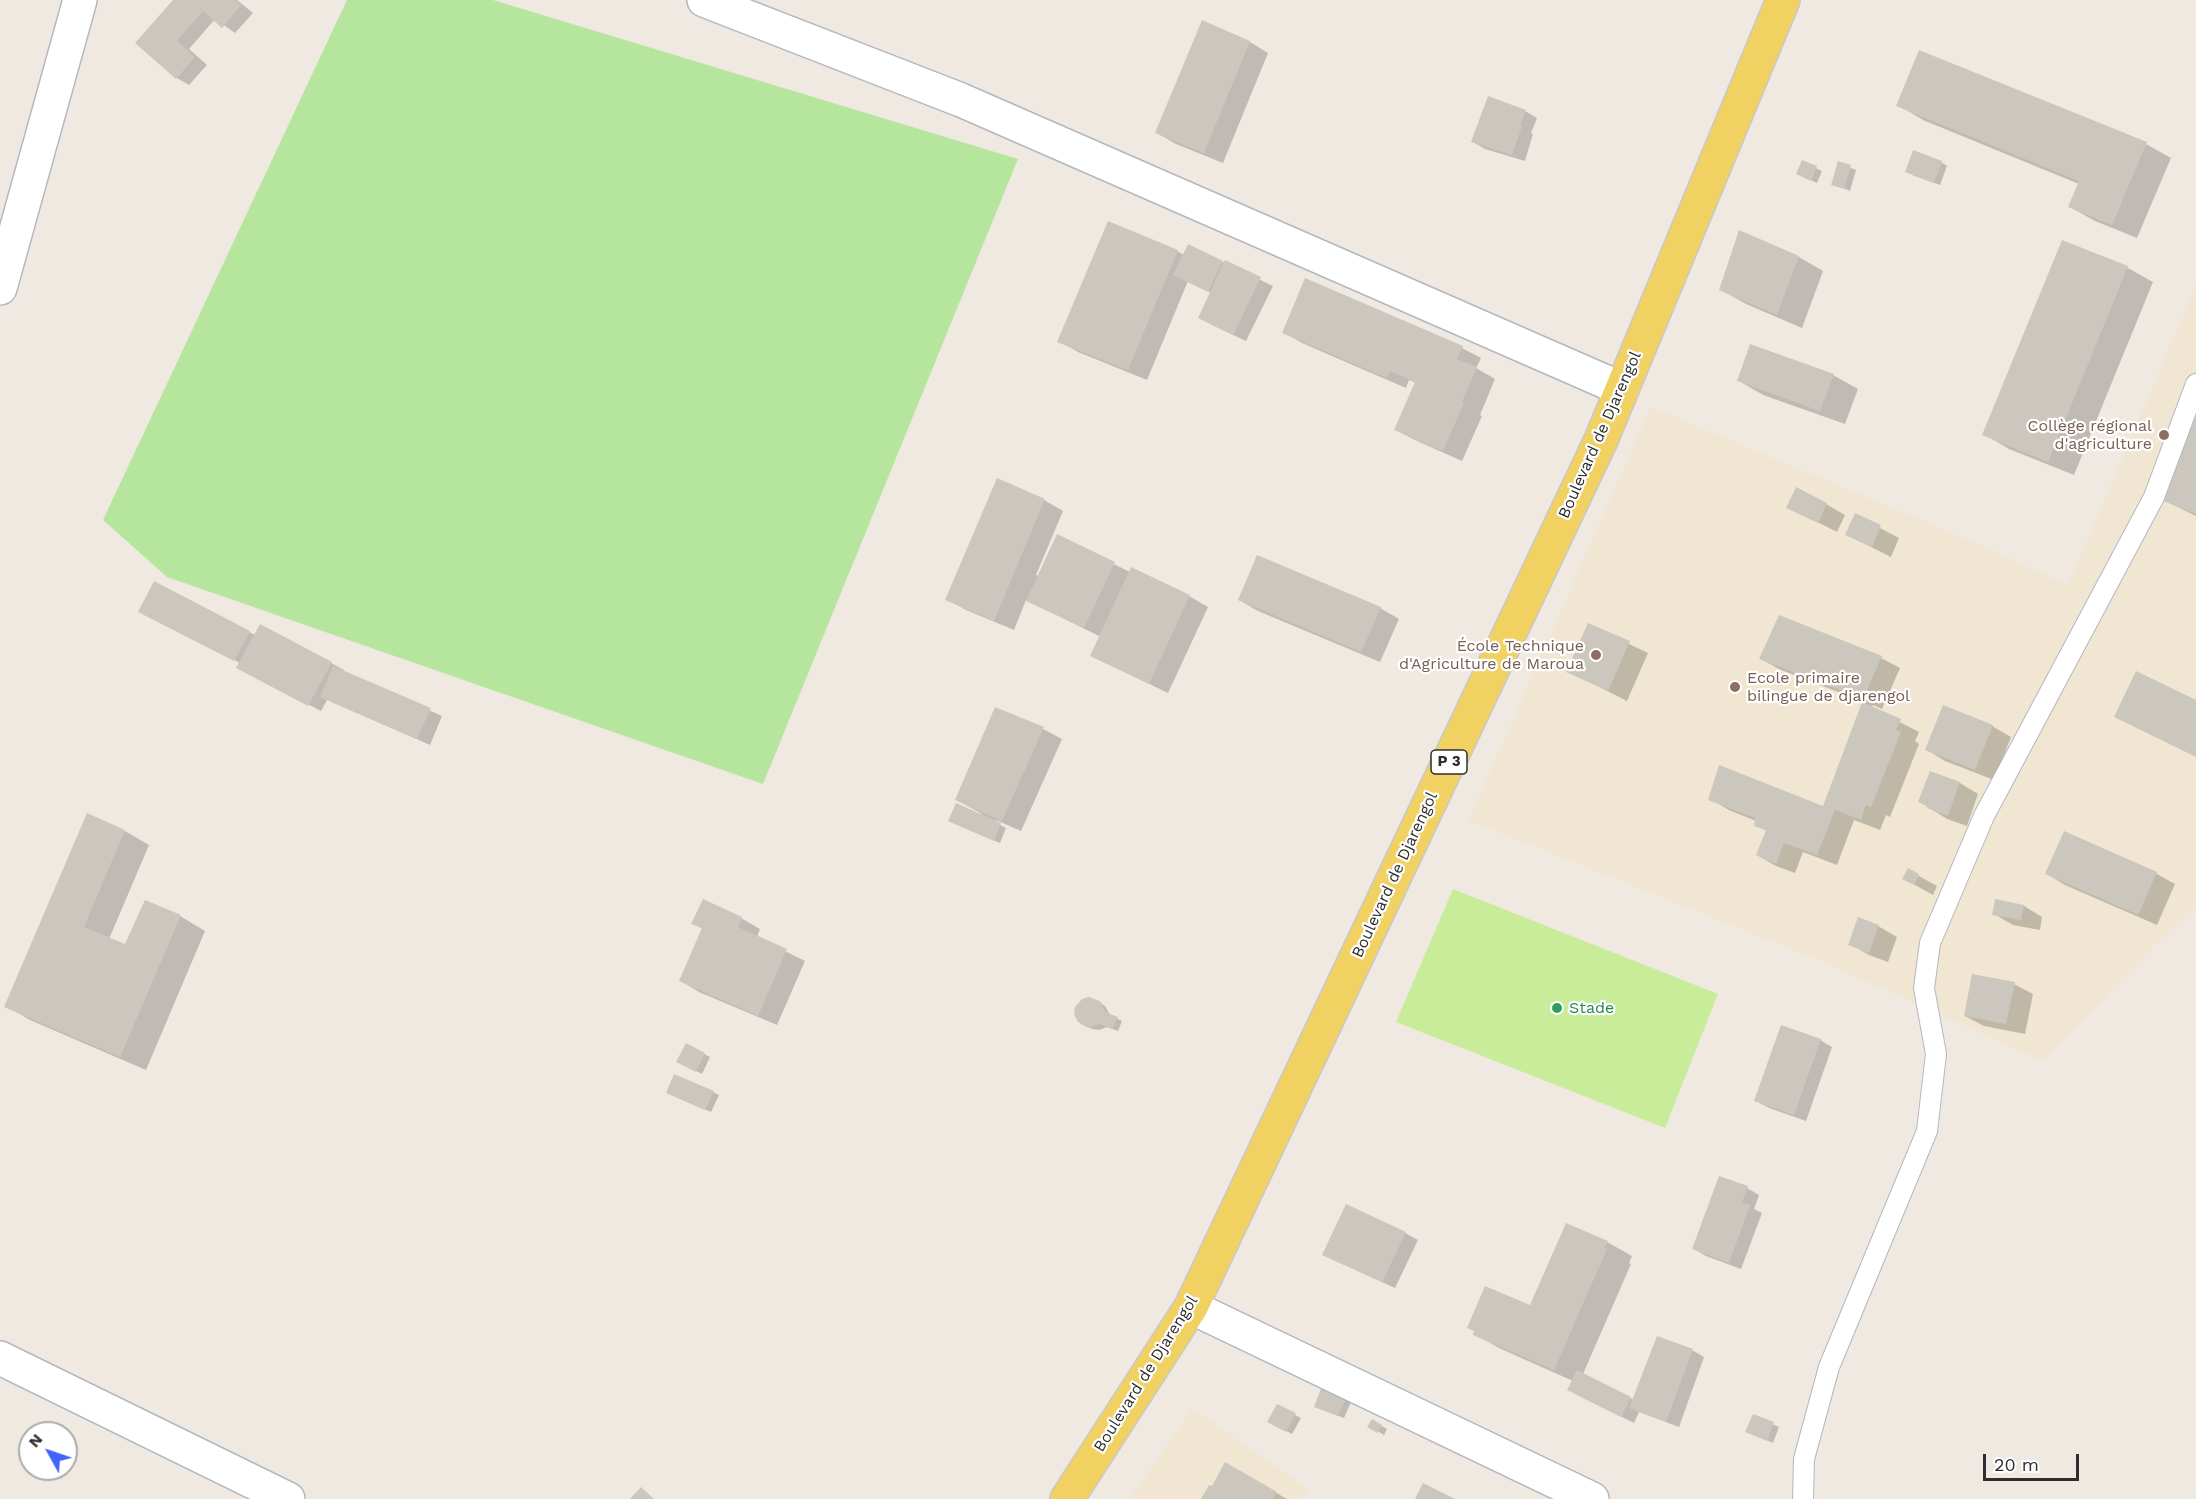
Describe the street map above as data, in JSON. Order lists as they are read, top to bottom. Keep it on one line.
{"streets":{"main road":["Boulevard de Djarengol","P 3"]},"places":["Collège régional d'agriculture","École Technique d'Agriculture de Maroua","Ecole primaire bilingue de djarengol","Stade"],"scale_bar":"20 m","north":"top left"}
